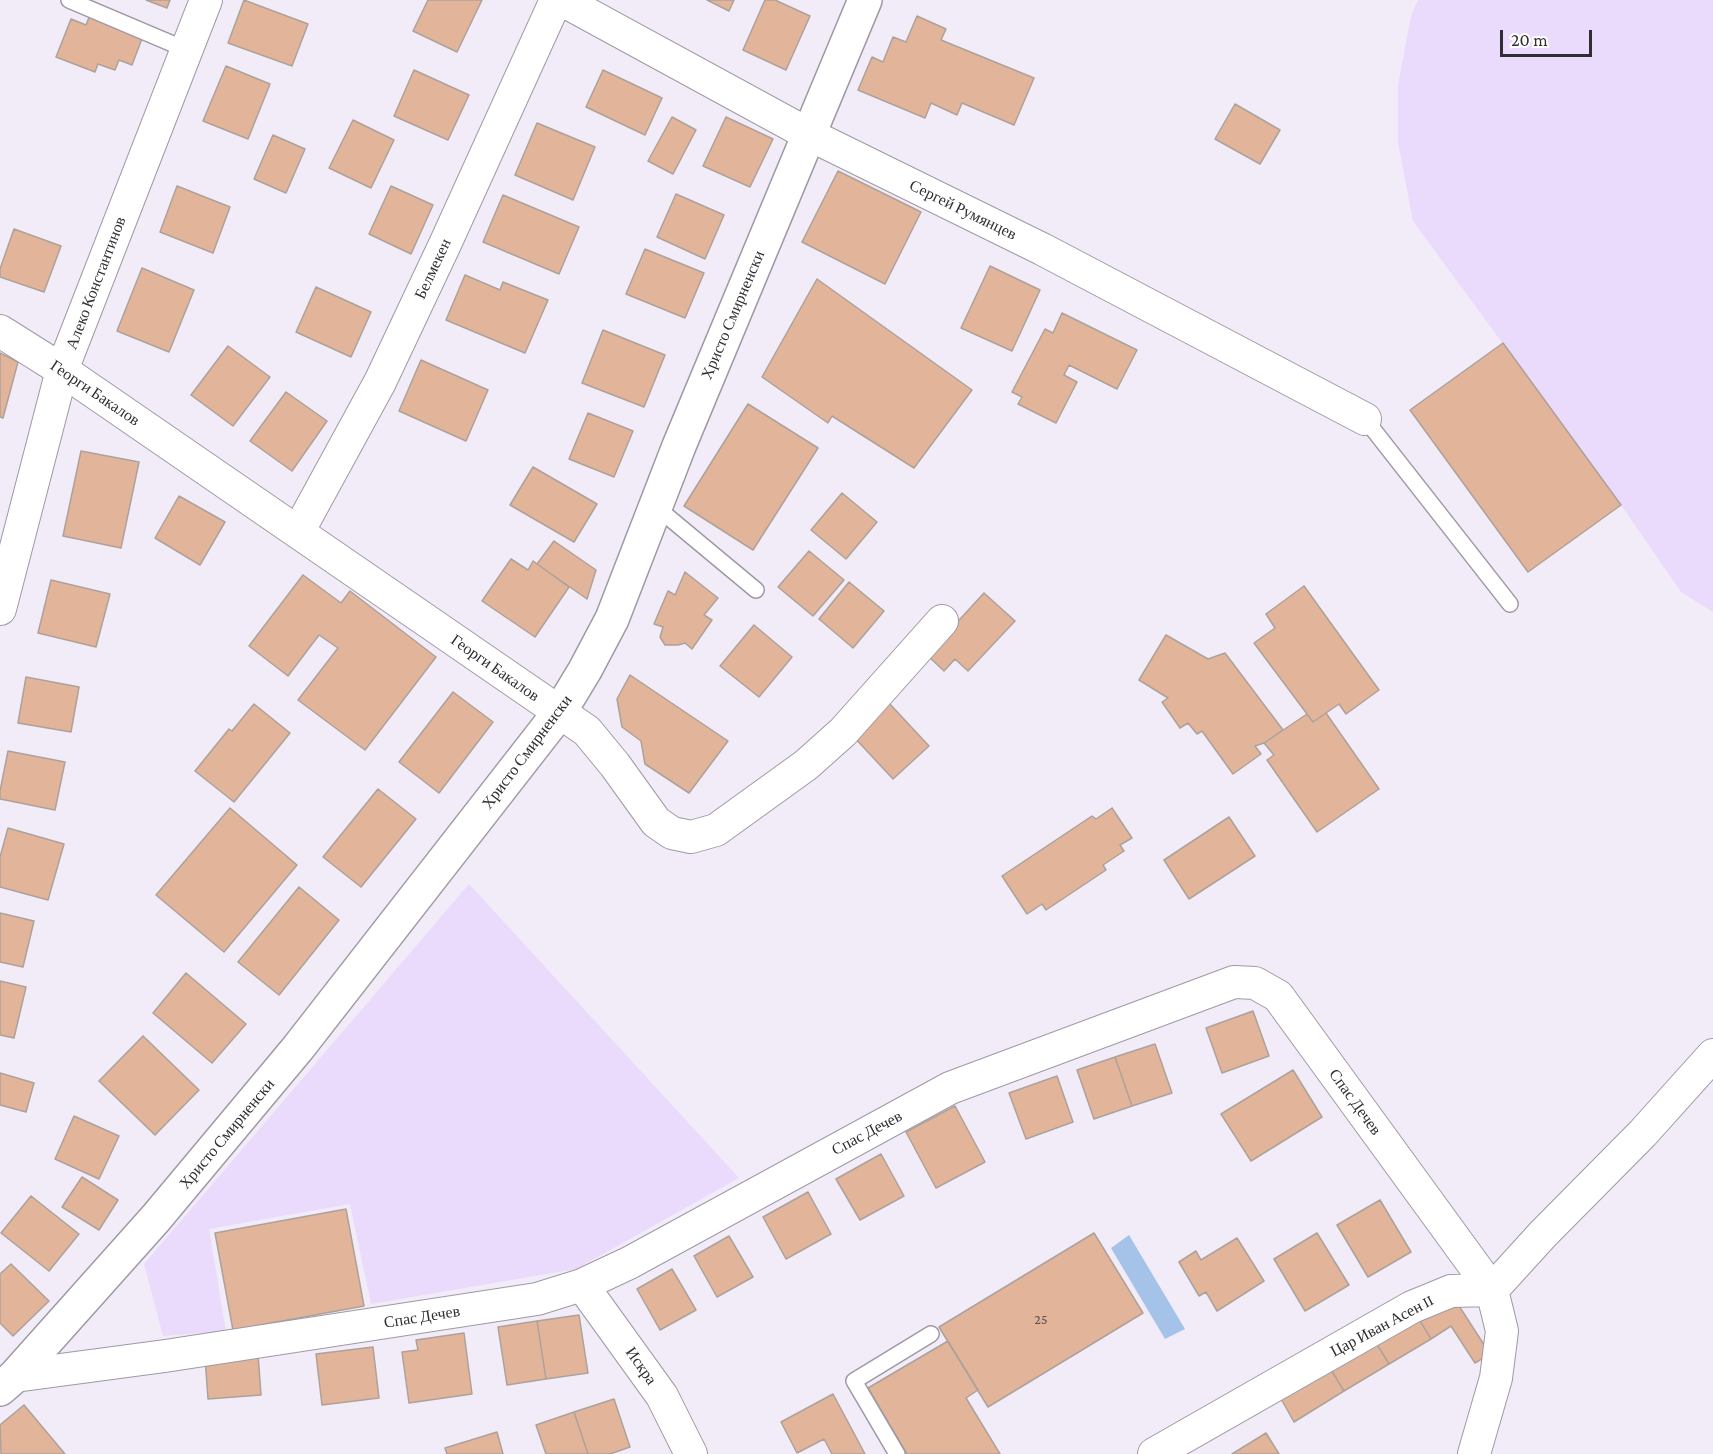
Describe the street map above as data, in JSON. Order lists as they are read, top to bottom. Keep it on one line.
{"streets":{"street":["Сергей Румянцев","Белмекен","Алеко Константинов","Христо Смирненски","Георги Бакалов","Спас Дечев","Цар Иван Асен II","Искра"]},"crossings":[["Сергей Румянцев","Христо Смирненски"],["Белмекен","Георги Бакалов"],["Алеко Константинов","Георги Бакалов"],["Христо Смирненски","Георги Бакалов"],["Христо Смирненски","Спас Дечев"],["Спас Дечев","Цар Иван Асен II"],["Спас Дечев","Искра"]],"house_numbers":["25"],"scale_bar":"20 m"}
